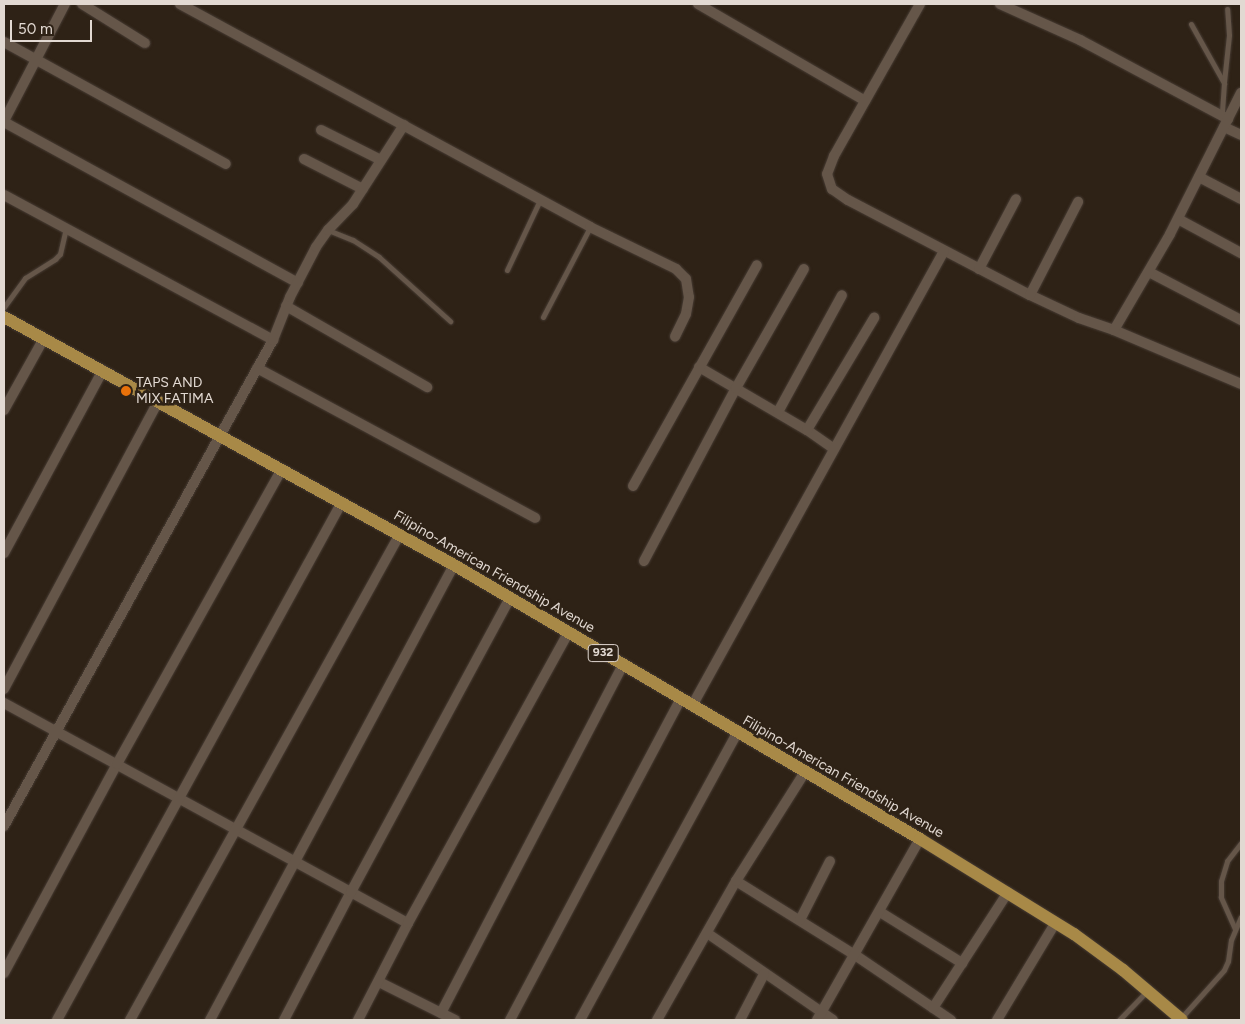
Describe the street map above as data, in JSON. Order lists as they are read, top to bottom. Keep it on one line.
{"streets":{"main road":["Filipino-American Friendship Avenue","932"]},"places":["TAPS AND MIX FATIMA"],"scale_bar":"50 m"}
